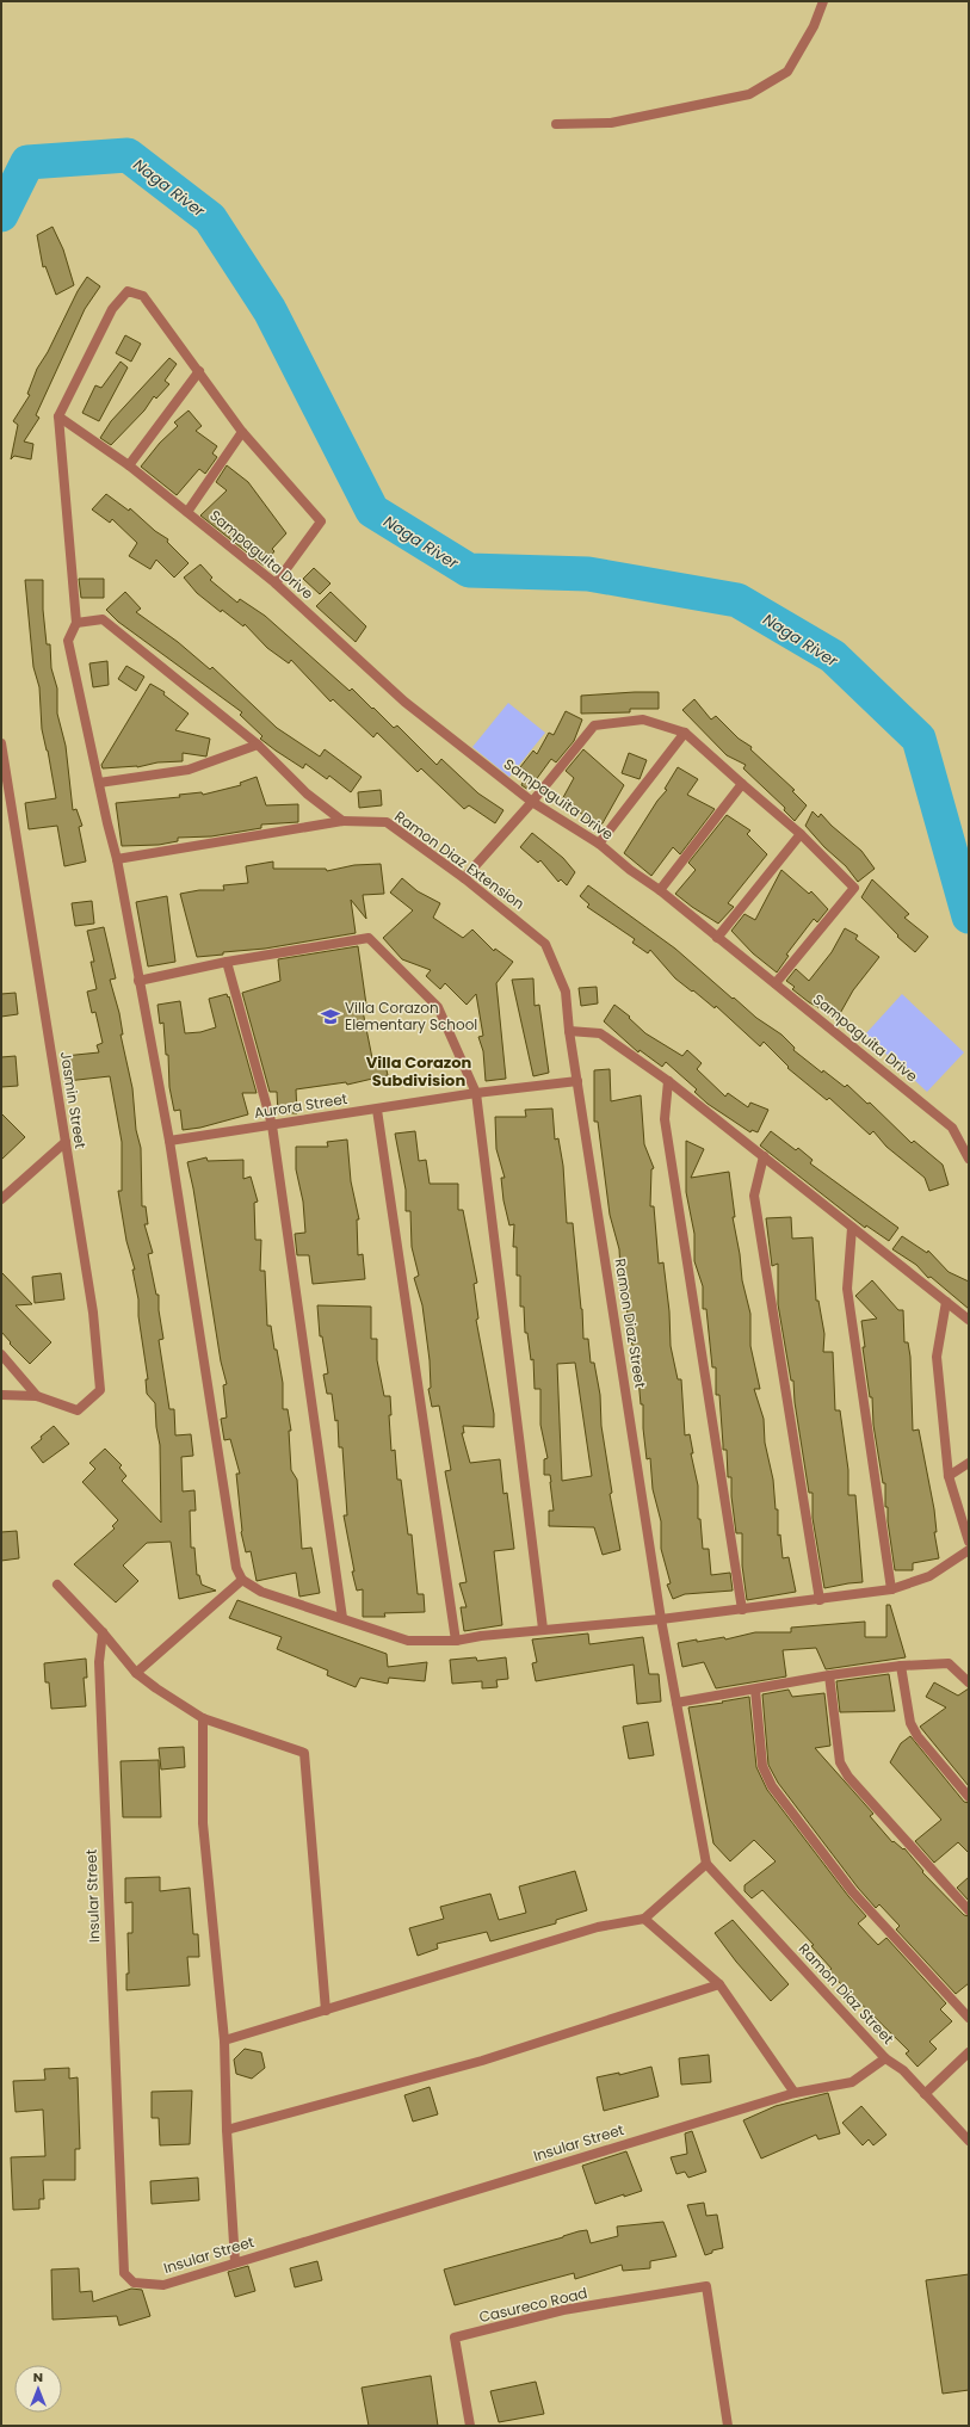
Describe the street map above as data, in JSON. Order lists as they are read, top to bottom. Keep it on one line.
{"streets":{"street":["Sampaguita Drive","Ramon Diaz Extension","Jasmin Street","Aurora Street","Ramon Diaz Street","Insular Street","Casureco Road"]},"crossings":[["Ramon Diaz Extension","Ramon Diaz Street"],["Aurora Street","Ramon Diaz Street"],["Ramon Diaz Street","Insular Street"]],"districts":["Villa Corazon Subdivision"],"water":["Naga River"],"places":{"school or university":["Villa Corazon Elementary School"]},"north":"top"}
